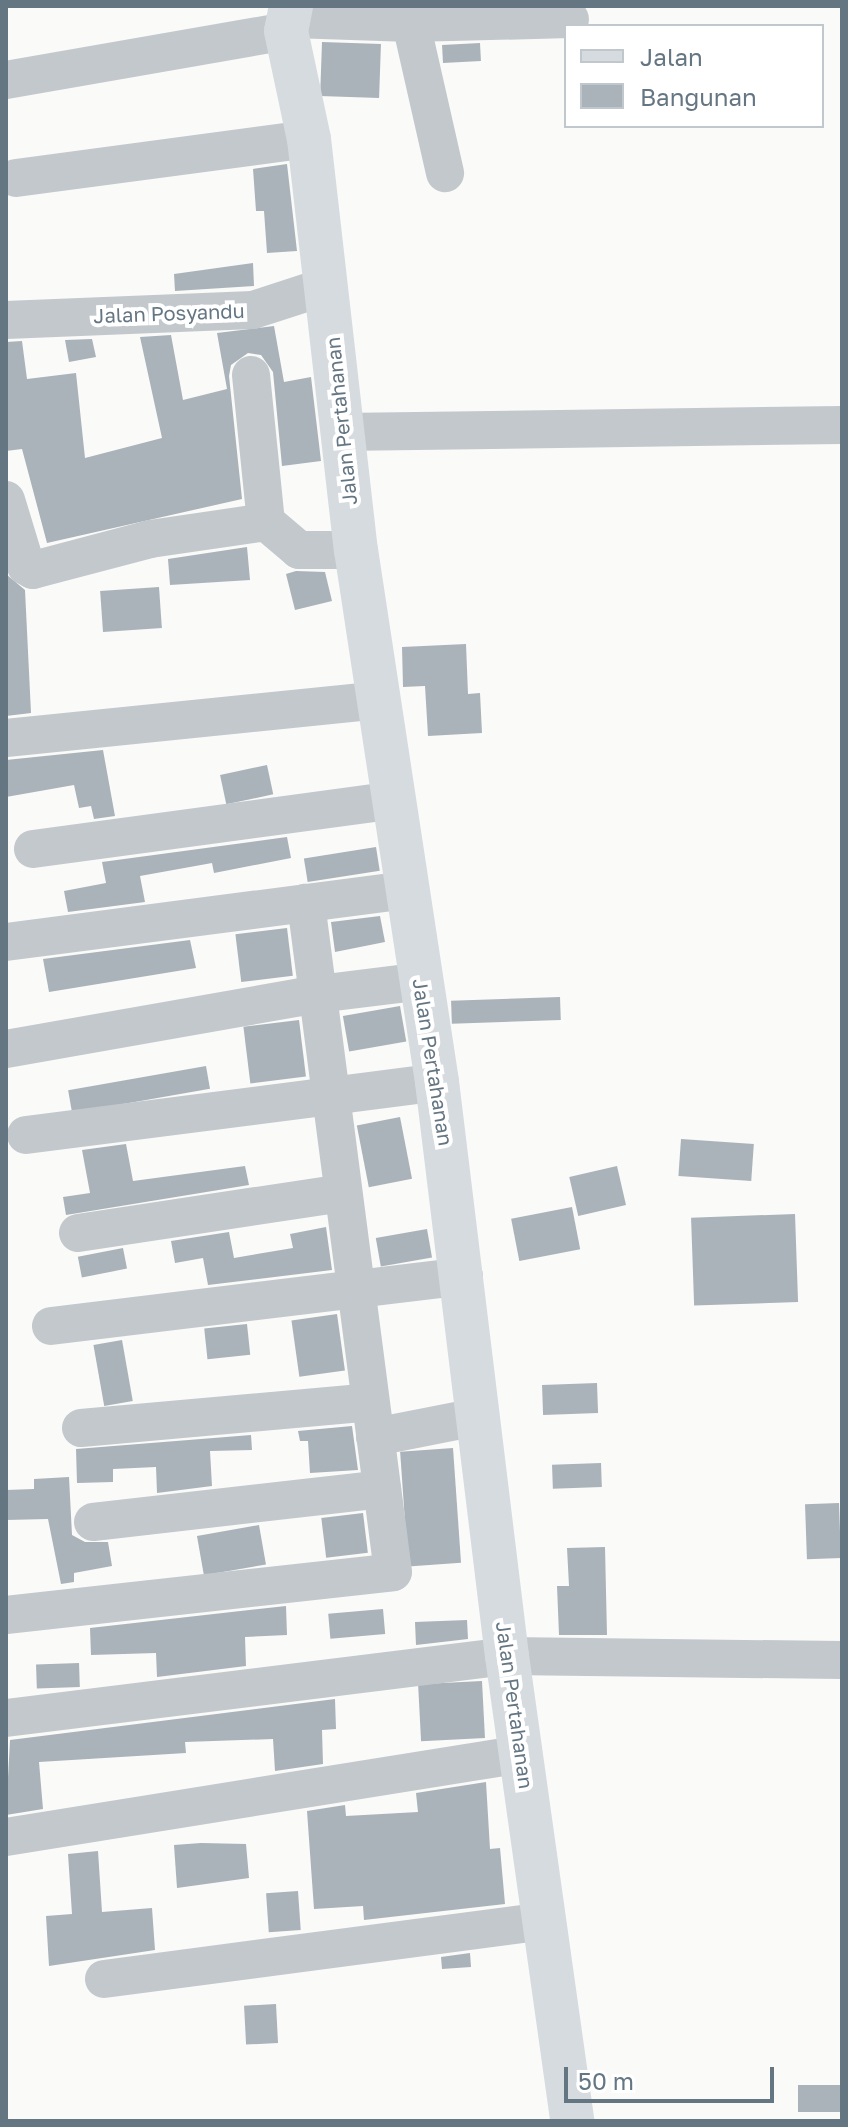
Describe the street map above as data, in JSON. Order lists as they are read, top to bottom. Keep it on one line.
{"streets":{"main road":["Jalan Pertahanan"],"street":["Jalan Posyandu"]},"crossings":[["Jalan Posyandu","Jalan Pertahanan"]],"legend":["Jalan","Bangunan"],"scale_bar":"50 m"}
